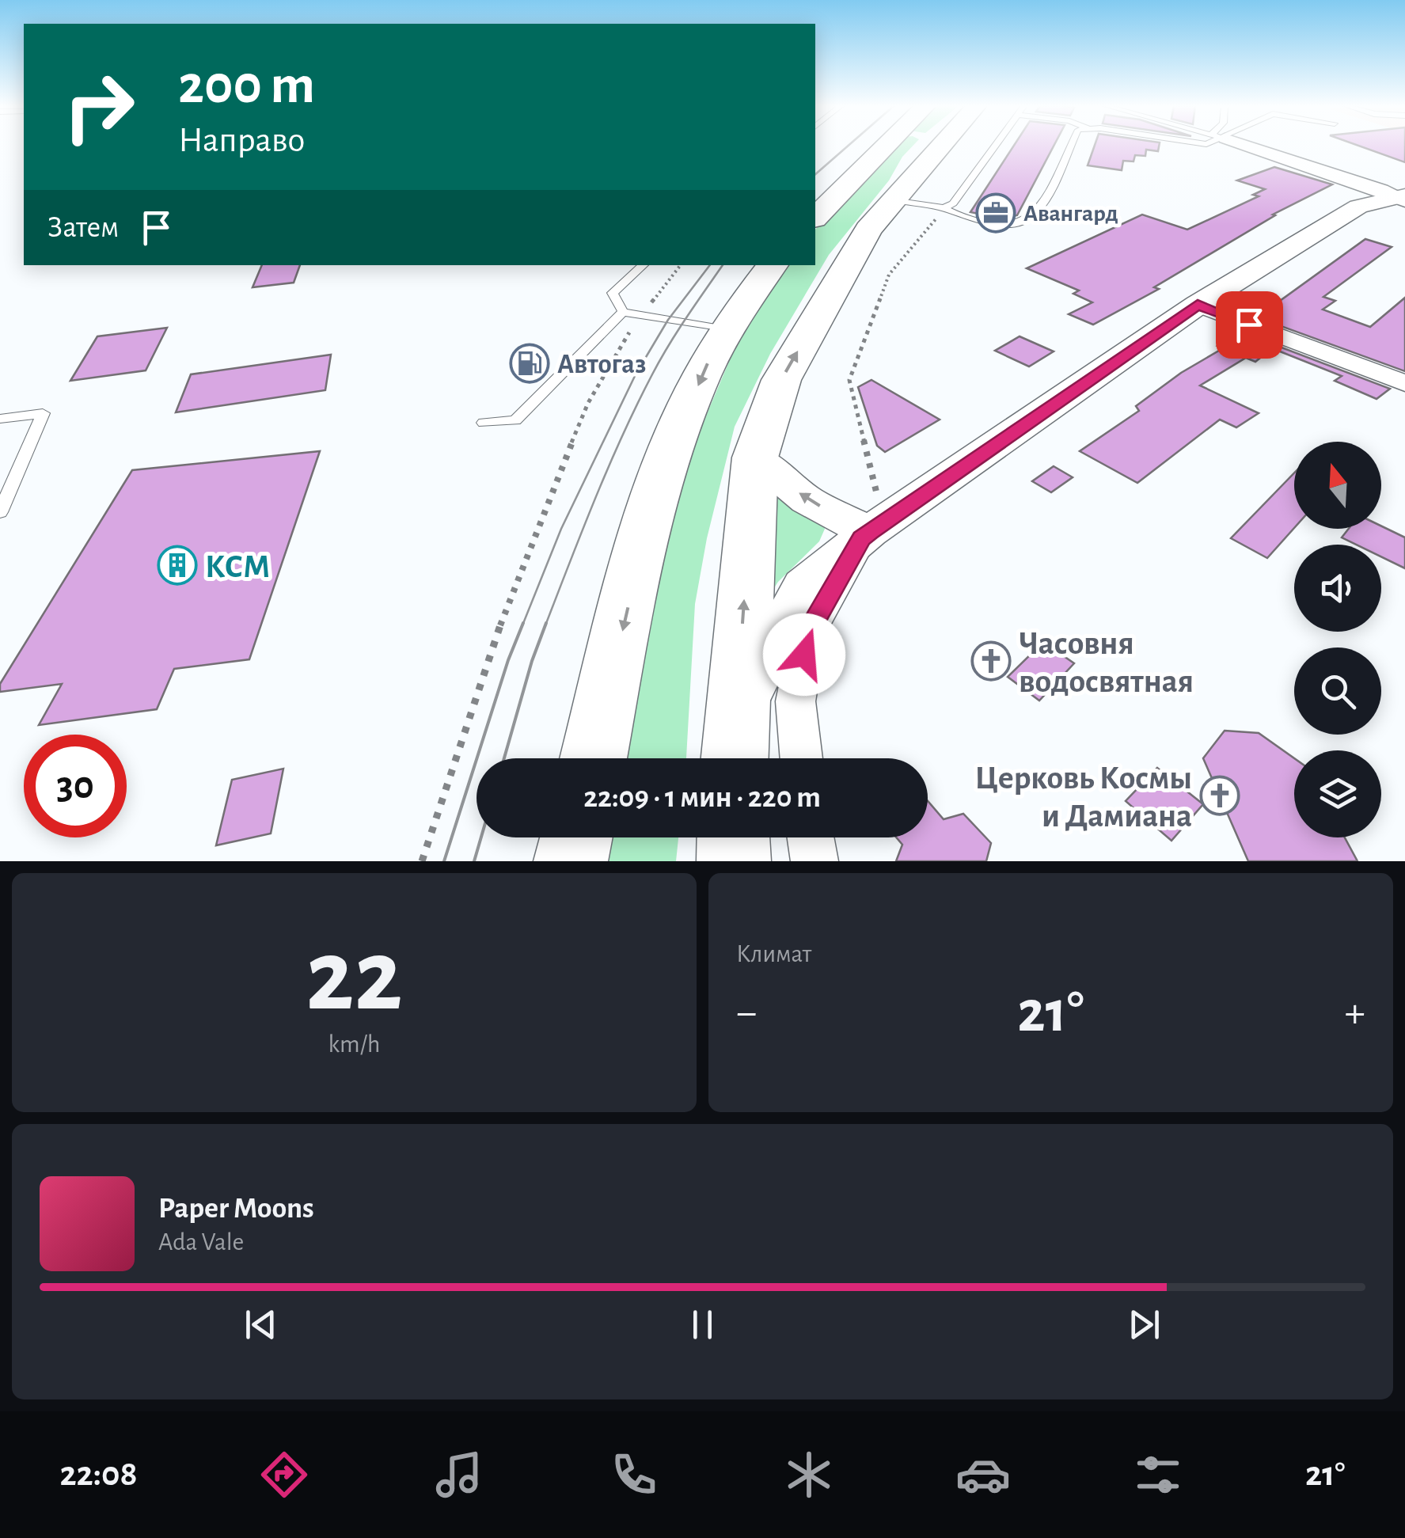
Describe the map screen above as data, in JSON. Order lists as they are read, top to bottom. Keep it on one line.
{"places":{"office":["Авангард"],"fuel station":["Автогаз"],"building":["КСМ"],"church":["Часовня водосвятная","Церковь Космы и Дамиана"]},"north":"top","page":{"turn":["200 m","Направо"],"then":"Затем","limit":"30","trip":"22:09 · 1 мин · 220 m","tile":[["22","km/h"],"Климат"],"heat":["−","21°","+"],"song":["Paper Moons","Ada Vale"],"tabs":["22:08","21°"]}}
